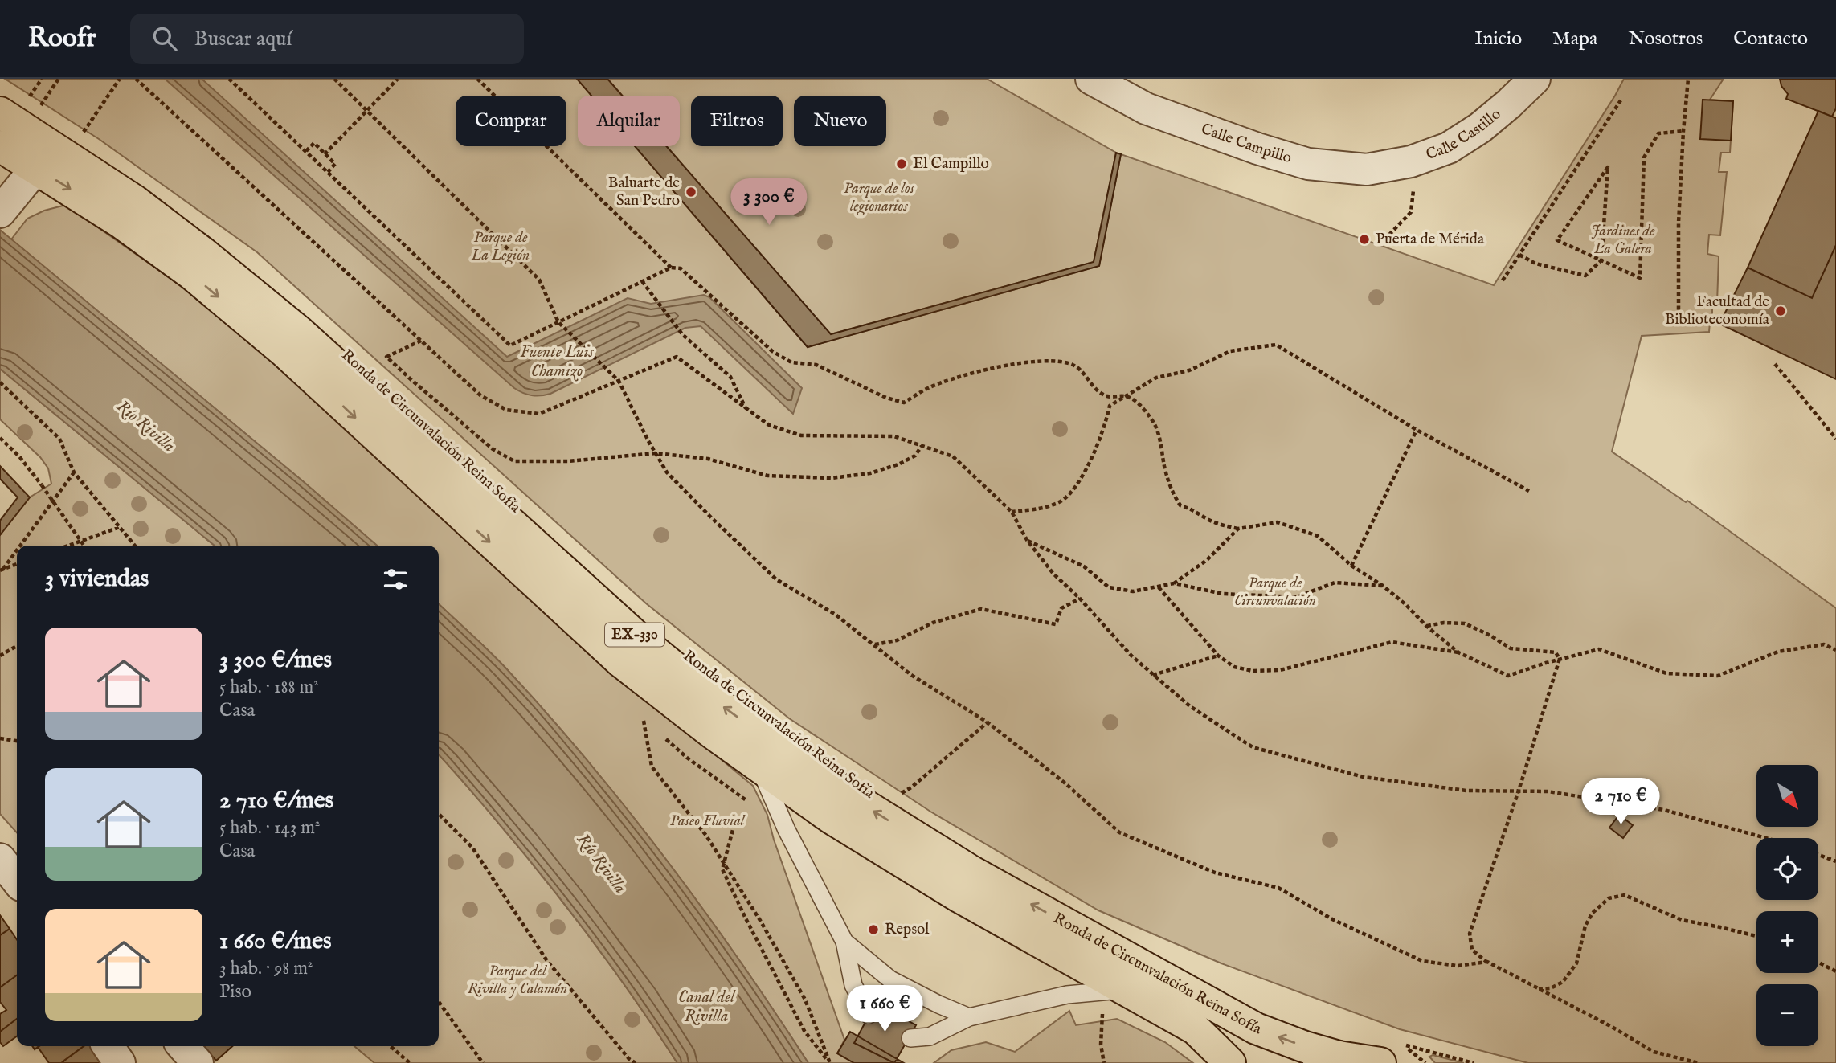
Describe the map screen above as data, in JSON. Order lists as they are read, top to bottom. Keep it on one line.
{"streets":{"main road":["Ronda de Circunvalación Reina Sofía","EX-330"],"street":["Calle Castillo","Calle Campillo"]},"crossings":[["Calle Castillo","Calle Campillo"]],"water":["Fuente Luis Chamizo","Río Rivilla","Canal del Rivilla"],"parks":["Parque de los legionarios","Jardines de La Galera","Parque de La Legión","Parque de Circunvalación","Paseo Fluvial","Parque del Rivilla y Calamón"],"places":["El Campillo","Baluarte de San Pedro","Puerta de Mérida","Facultad de Biblioteconomía","Repsol"],"north":"bottom right","page":{"header":"Roofr","search":"Buscar aquí","nav":["Inicio","Mapa","Nosotros","Contacto"],"chip":["Comprar","Alquilar","Filtros","Nuevo"],"price":["3 300 €","2 710 €","1 660 €"],"heading":"3 viviendas","list":[{"name":"3 300 €/mes","note":"5 hab. · 188 m² · Casa"},{"name":"2 710 €/mes","note":"5 hab. · 143 m² · Casa"},{"name":"1 660 €/mes","note":"3 hab. · 98 m² · Piso"}],"map_buttons":["+","−"]}}
